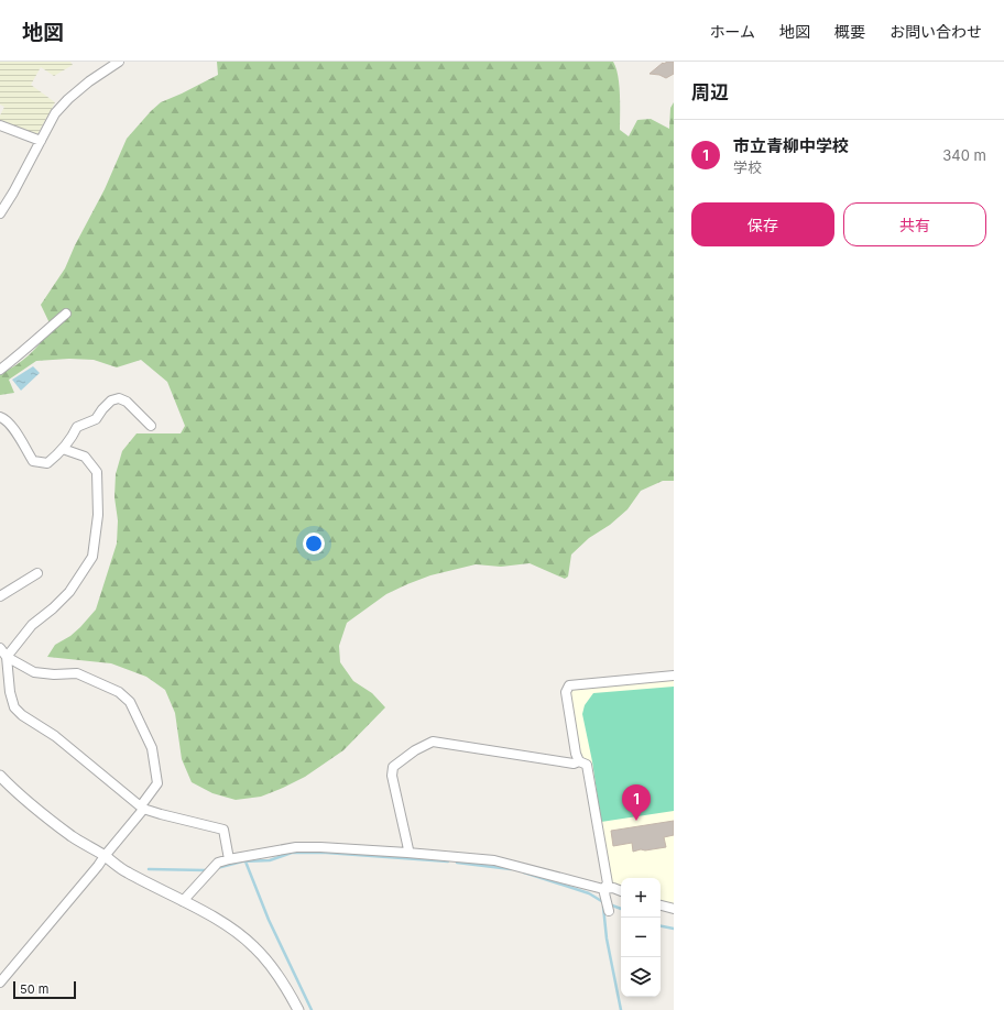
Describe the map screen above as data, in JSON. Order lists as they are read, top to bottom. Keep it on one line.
{"scale_bar":"50 m","page":{"header":"地図","nav":["ホーム","地図","概要","お問い合わせ"],"heading":"周辺","list":[{"mark":"1","name":"市立青柳中学校","note":"学校","value":"340 m"}],"buttons":["保存","共有"],"pins":"1","map_buttons":["+","−"],"scale":"50 m"}}
